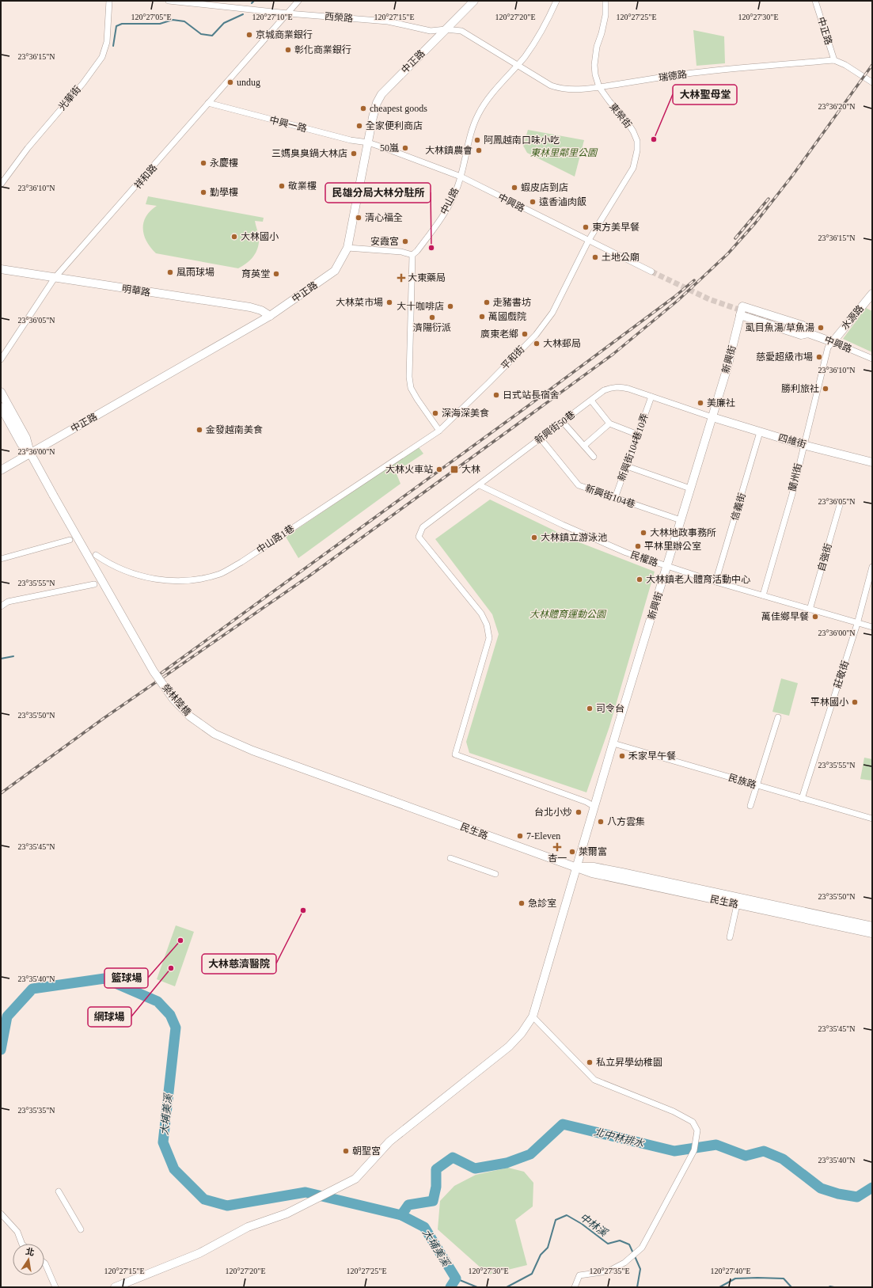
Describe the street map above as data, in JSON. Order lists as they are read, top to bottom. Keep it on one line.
{"streets":{"main road":["中正路","中興路","明華路","水源路","新興街","四維街","榮林陸橋","民生路"],"street":["西榮路","瑞德路","光華街","東榮街","中興一路","祥和路","中山路","平和街","新興街50巷","新興街104巷10弄","蘭州街","新興街104巷","信義街","中山路1巷","自強街","民權路","莊敬街","民族路"]},"crossings":[["西榮路","中正路"],["西榮路","瑞德路"],["西榮路","祥和路"],["西榮路","中山路"],["中正路","瑞德路"],["中正路","中興一路"],["中正路","中興路"],["中正路","明華路"],["中正路","榮林陸橋"],["瑞德路","東榮街"],["瑞德路","中山路"],["東榮街","中興路"],["東榮街","平和街"],["中興一路","祥和路"],["中興一路","中興路"],["祥和路","明華路"],["中山路","中興路"],["中興路","水源路"],["中興路","平和街"],["中興路","新興街"],["中興路","蘭州街"],["水源路","蘭州街"],["平和街","中山路1巷"],["新興街","新興街50巷"],["新興街","四維街"],["新興街","新興街104巷"],["新興街","民權路"],["新興街","民族路"],["新興街","民生路"],["新興街50巷","四維街"],["新興街50巷","新興街104巷10弄"],["新興街50巷","新興街104巷"],["新興街50巷","民權路"],["四維街","蘭州街"],["四維街","信義街"],["新興街104巷10弄","新興街104巷"],["蘭州街","民權路"],["信義街","民權路"],["自強街","民權路"],["民權路","莊敬街"],["莊敬街","民族路"],["榮林陸橋","民生路"]],"water":["大埔美溪","北中林排水","中林溪"],"parks":["東林里鄰里公園","大林體育運動公園"],"places":{"other":["京城商業銀行","彰化商業銀行","undug","cheapest goods","全家便利商店","大林聖母堂","阿鳳越南口味小吃","50嵐","大林鎮農會","三媽臭臭鍋大林店","永慶樓","敬業樓","蝦皮店到店","勤學樓","遠香滷肉飯","清心福全","東方美早餐","大林國小","安霞宮","民雄分局大林分駐所","土地公廟","風雨球場","育英堂","大林菜市場","走豬書坊","大十咖啡店","萬國戲院","濟陽衍派","虱目魚湯/草魚湯","廣東老鄉","大林郵局","慈愛超級市場","勝利旅社","日式站長宿舍","美廉社","深海深美食","金發越南美食","大林火車站","大林地政事務所","大林鎮立游泳池","平林里辦公室","大林鎮老人體育活動中心","萬佳鄉早餐","平林國小","司令台","禾家早午餐","台北小炒","八方雲集","7-Eleven","萊爾富","急診室","大林慈濟醫院","籃球場","網球場","私立昇學幼稚園","朝聖宮"],"health":["大東藥局","杏一"],"transit":["大林"]},"north":"top","coordinates":["120°27'05\"E","120°27'10\"E","120°27'15\"E","120°27'20\"E","120°27'25\"E","120°27'30\"E","23°36'15\"N","23°36'20\"N","23°36'10\"N","23°36'05\"N","23°36'00\"N","23°35'55\"N","23°35'50\"N","23°35'45\"N","23°35'40\"N","23°35'35\"N","120°27'35\"E","120°27'40\"E"]}
